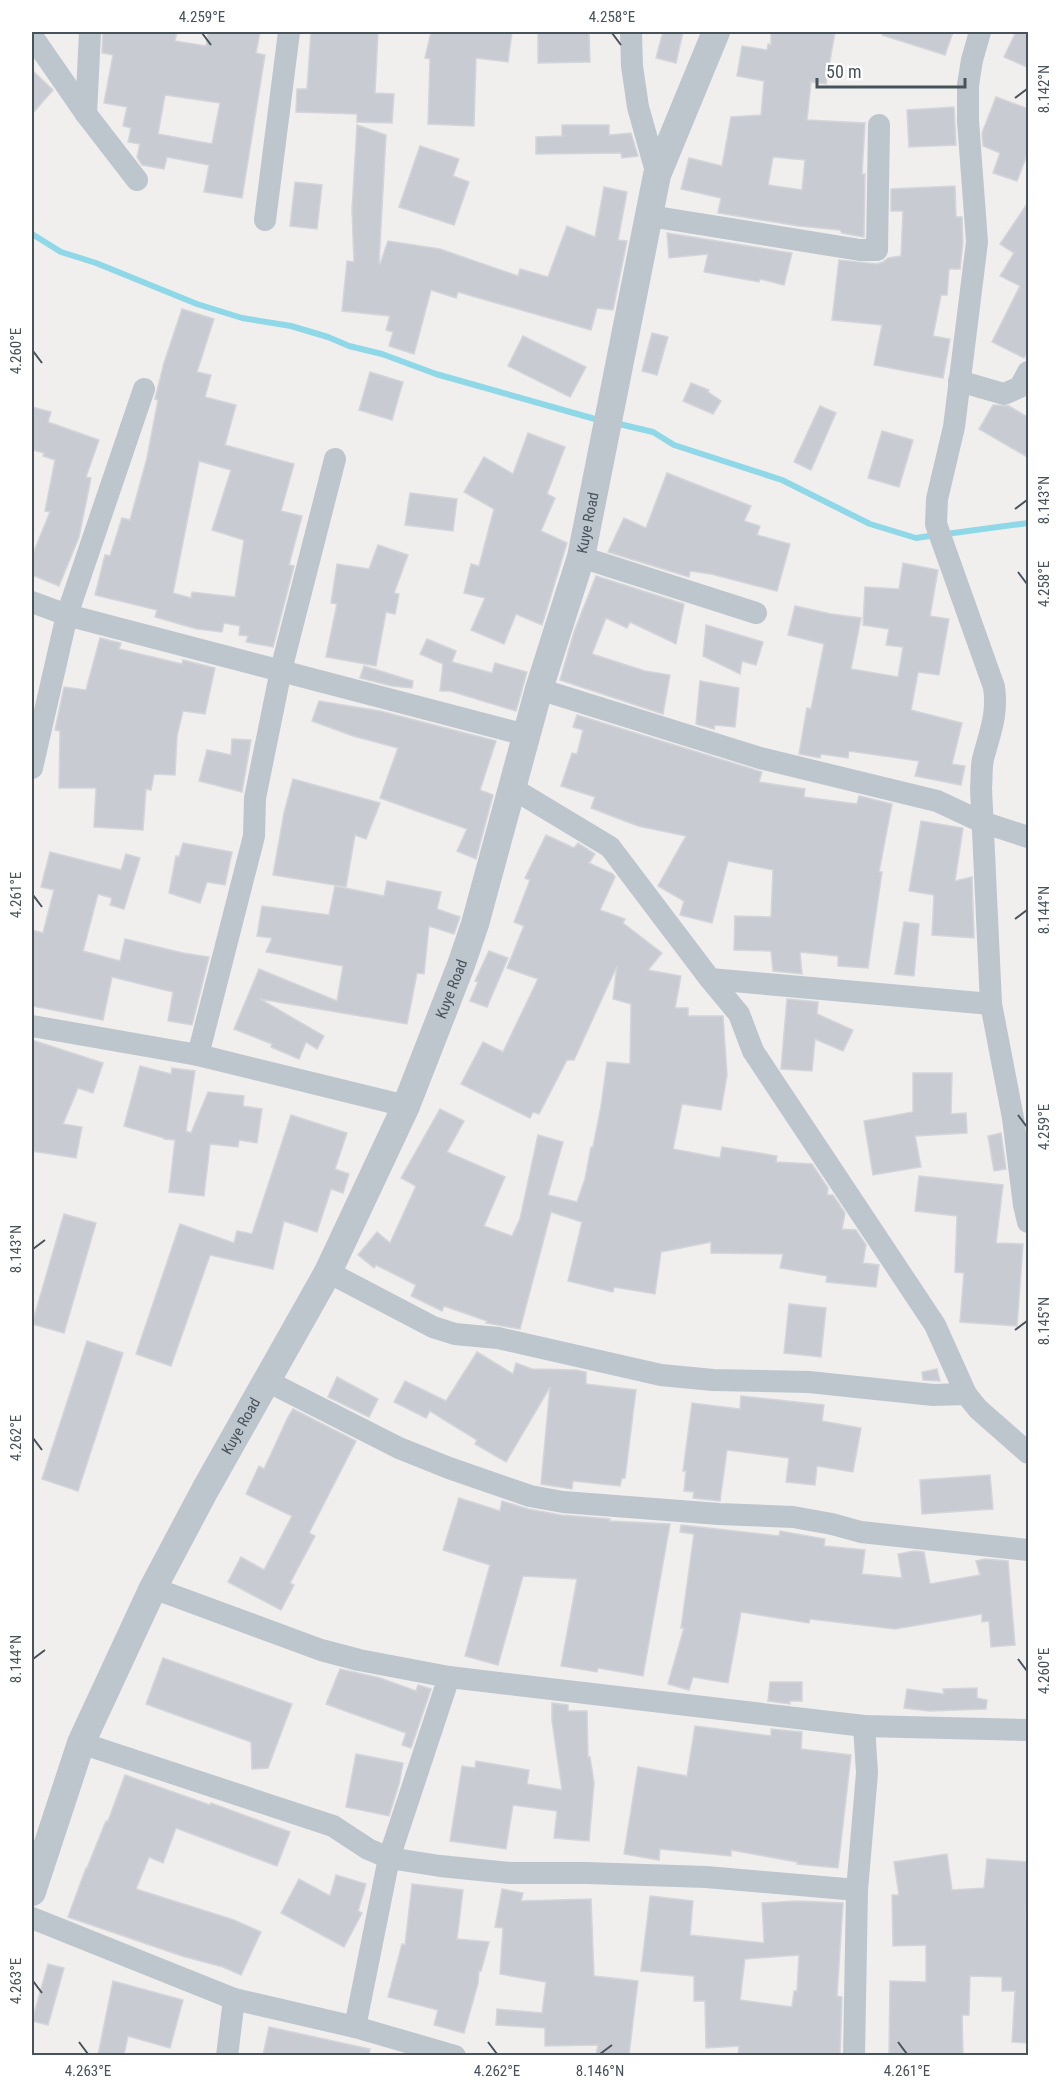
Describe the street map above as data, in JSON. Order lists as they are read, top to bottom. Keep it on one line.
{"streets":{"street":["Kuye Road"]},"scale_bar":"50 m","coordinates":["4.259°E","4.258°E","8.142°N","4.260°E","8.143°N","4.261°E","8.144°N","8.145°N","4.262°E","4.263°E","8.146°N"]}
